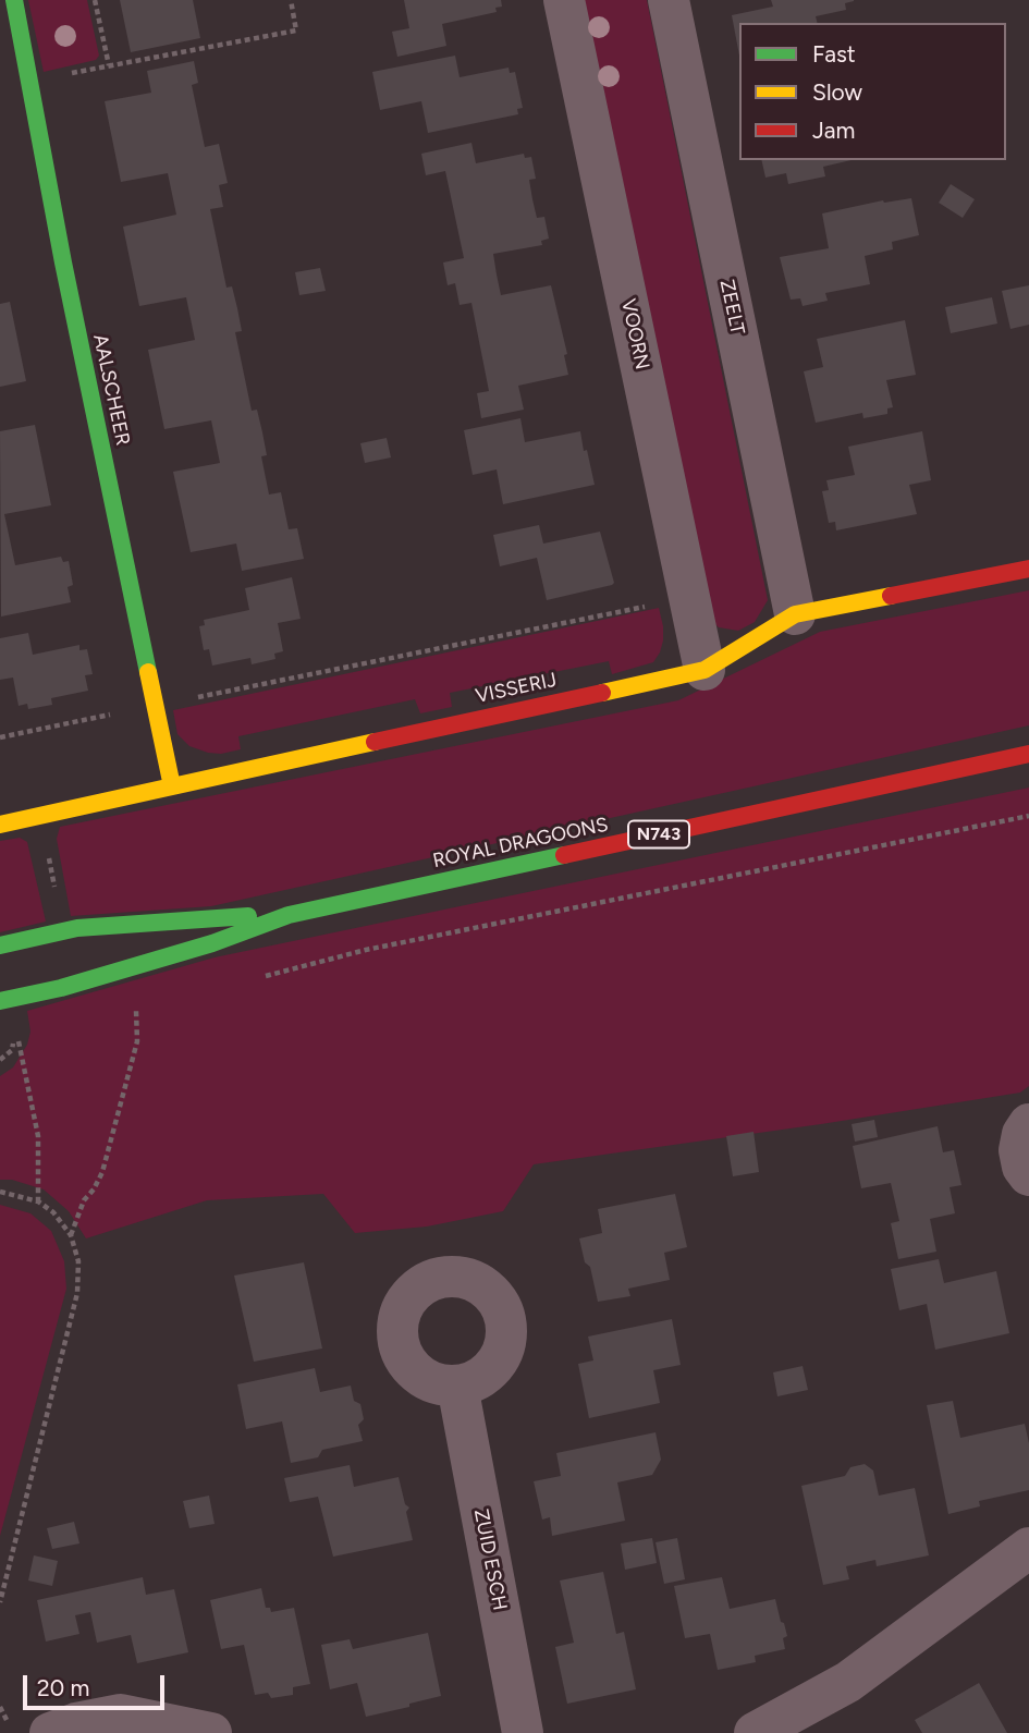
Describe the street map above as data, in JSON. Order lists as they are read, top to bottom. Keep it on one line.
{"streets":{"street":["ZEELT","VOORN","AALSCHEER","VISSERIJ","N743","ROYAL DRAGOONS","ZUID ESCH"]},"crossings":[["ZEELT","VISSERIJ"],["VOORN","VISSERIJ"],["AALSCHEER","VISSERIJ"]],"legend":["Fast","Slow","Jam"],"scale_bar":"20 m"}
